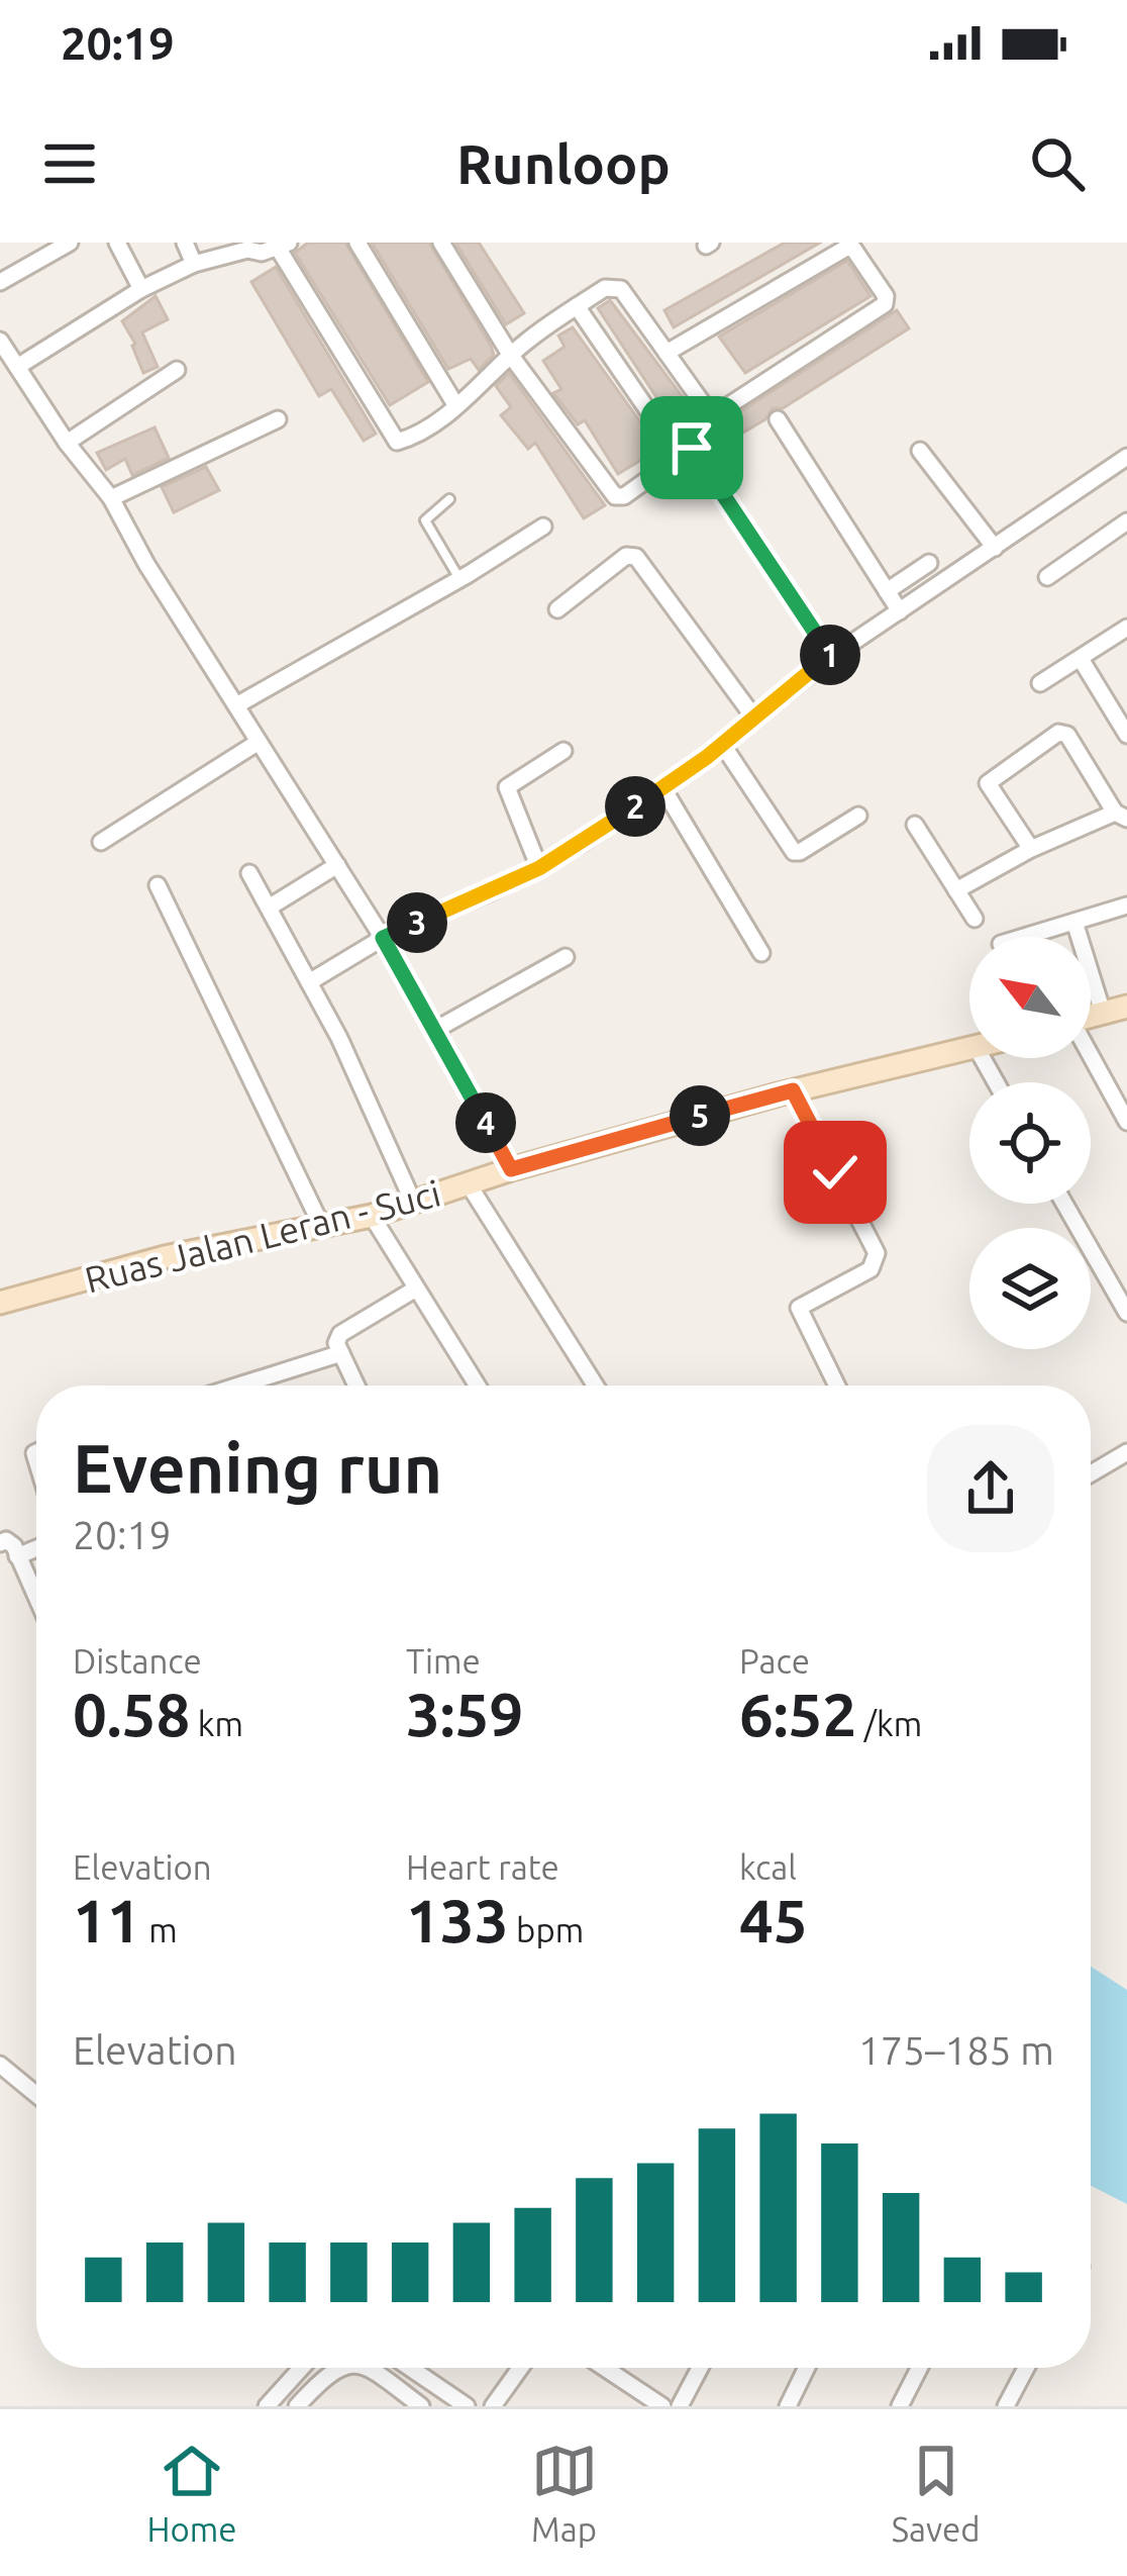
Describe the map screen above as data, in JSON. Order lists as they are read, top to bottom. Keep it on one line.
{"streets":{"main road":["Ruas Jalan Leran - Suci"]},"north":"top left","page":{"status":"20:19","header":"Runloop","pins":["1","2","3","5","4"],"heading":["Evening run","20:19"],"stats":[["Distance","0.58 km"],["Time","3:59"],["Pace","6:52 /km"],["Elevation","11 m"],["Heart rate","133 bpm"],["kcal","45"]],"chart":["Elevation","175–185 m"],"tabs":["Home","Map","Saved"]}}
